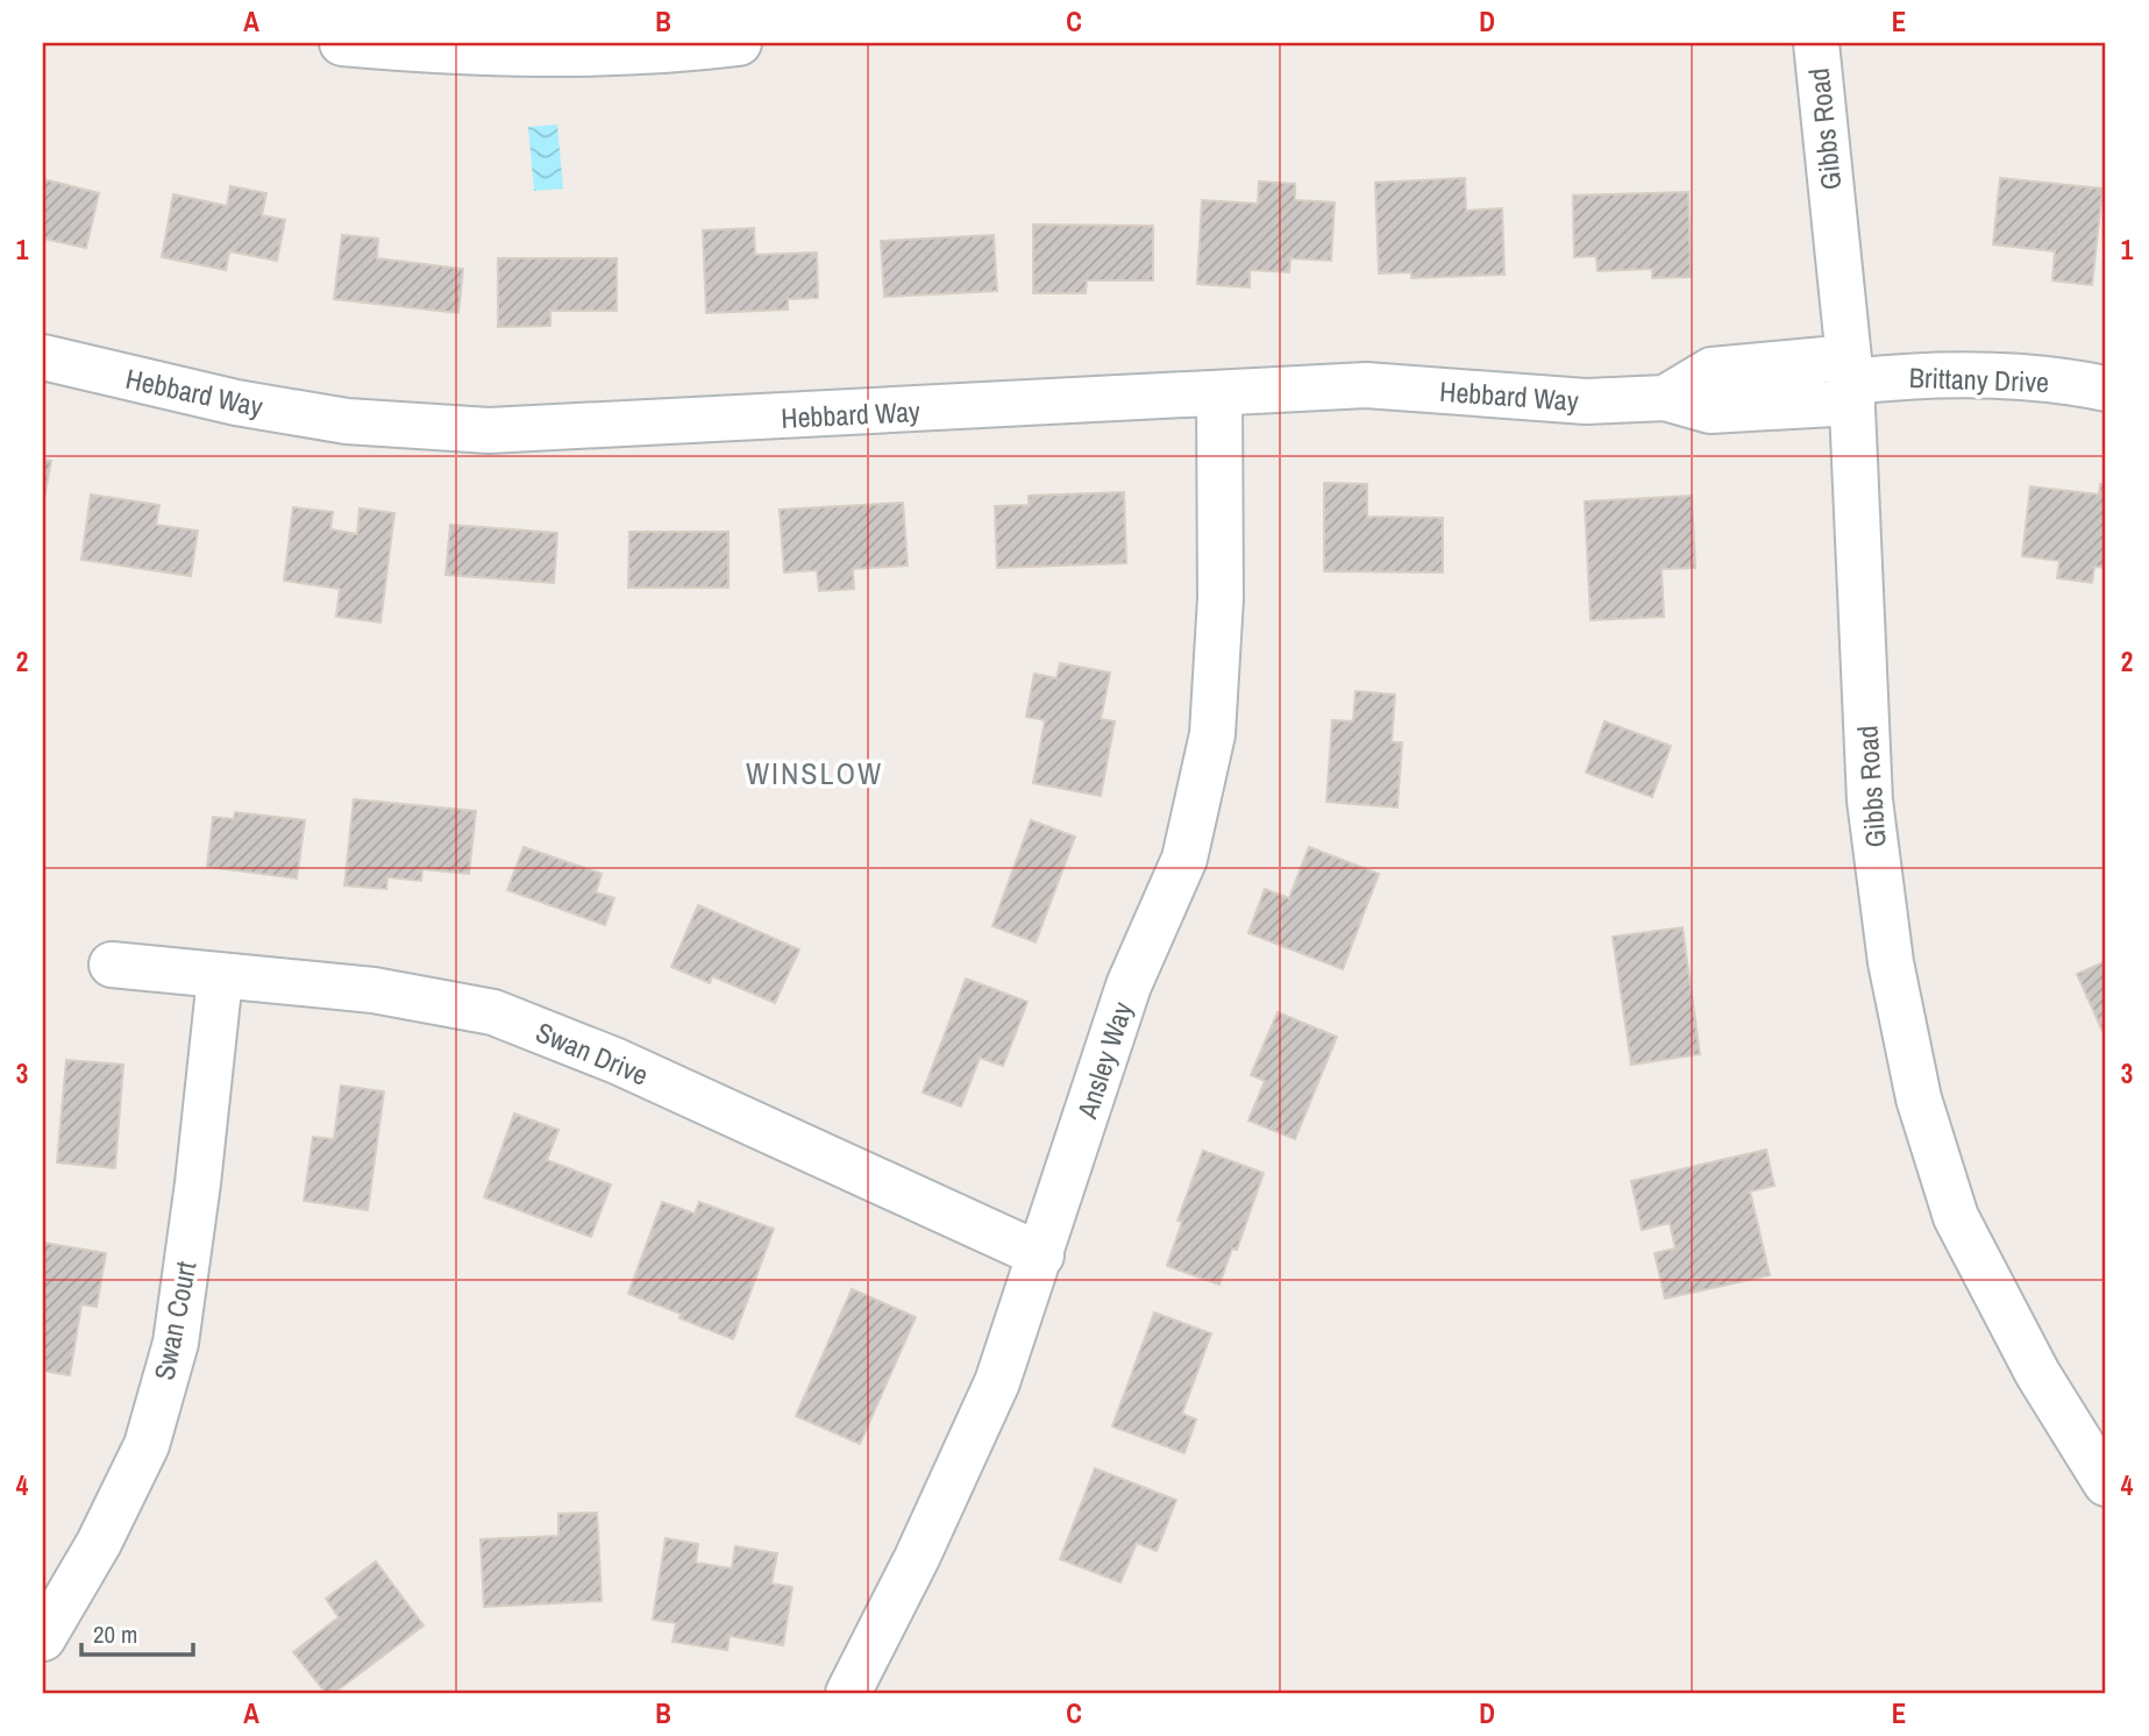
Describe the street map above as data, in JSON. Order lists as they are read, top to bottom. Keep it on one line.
{"streets":{"street":["Gibbs Road","Brittany Drive","Hebbard Way","Swan Drive","Ansley Way","Swan Court"]},"crossings":[["Gibbs Road","Brittany Drive"],["Gibbs Road","Hebbard Way"],["Brittany Drive","Hebbard Way"],["Hebbard Way","Ansley Way"],["Swan Drive","Ansley Way"],["Swan Drive","Swan Court"]],"districts":["WINSLOW"],"scale_bar":"20 m","grid":{"columns":["A","B","C","D","E"],"rows":["1","2","3","4"]}}
